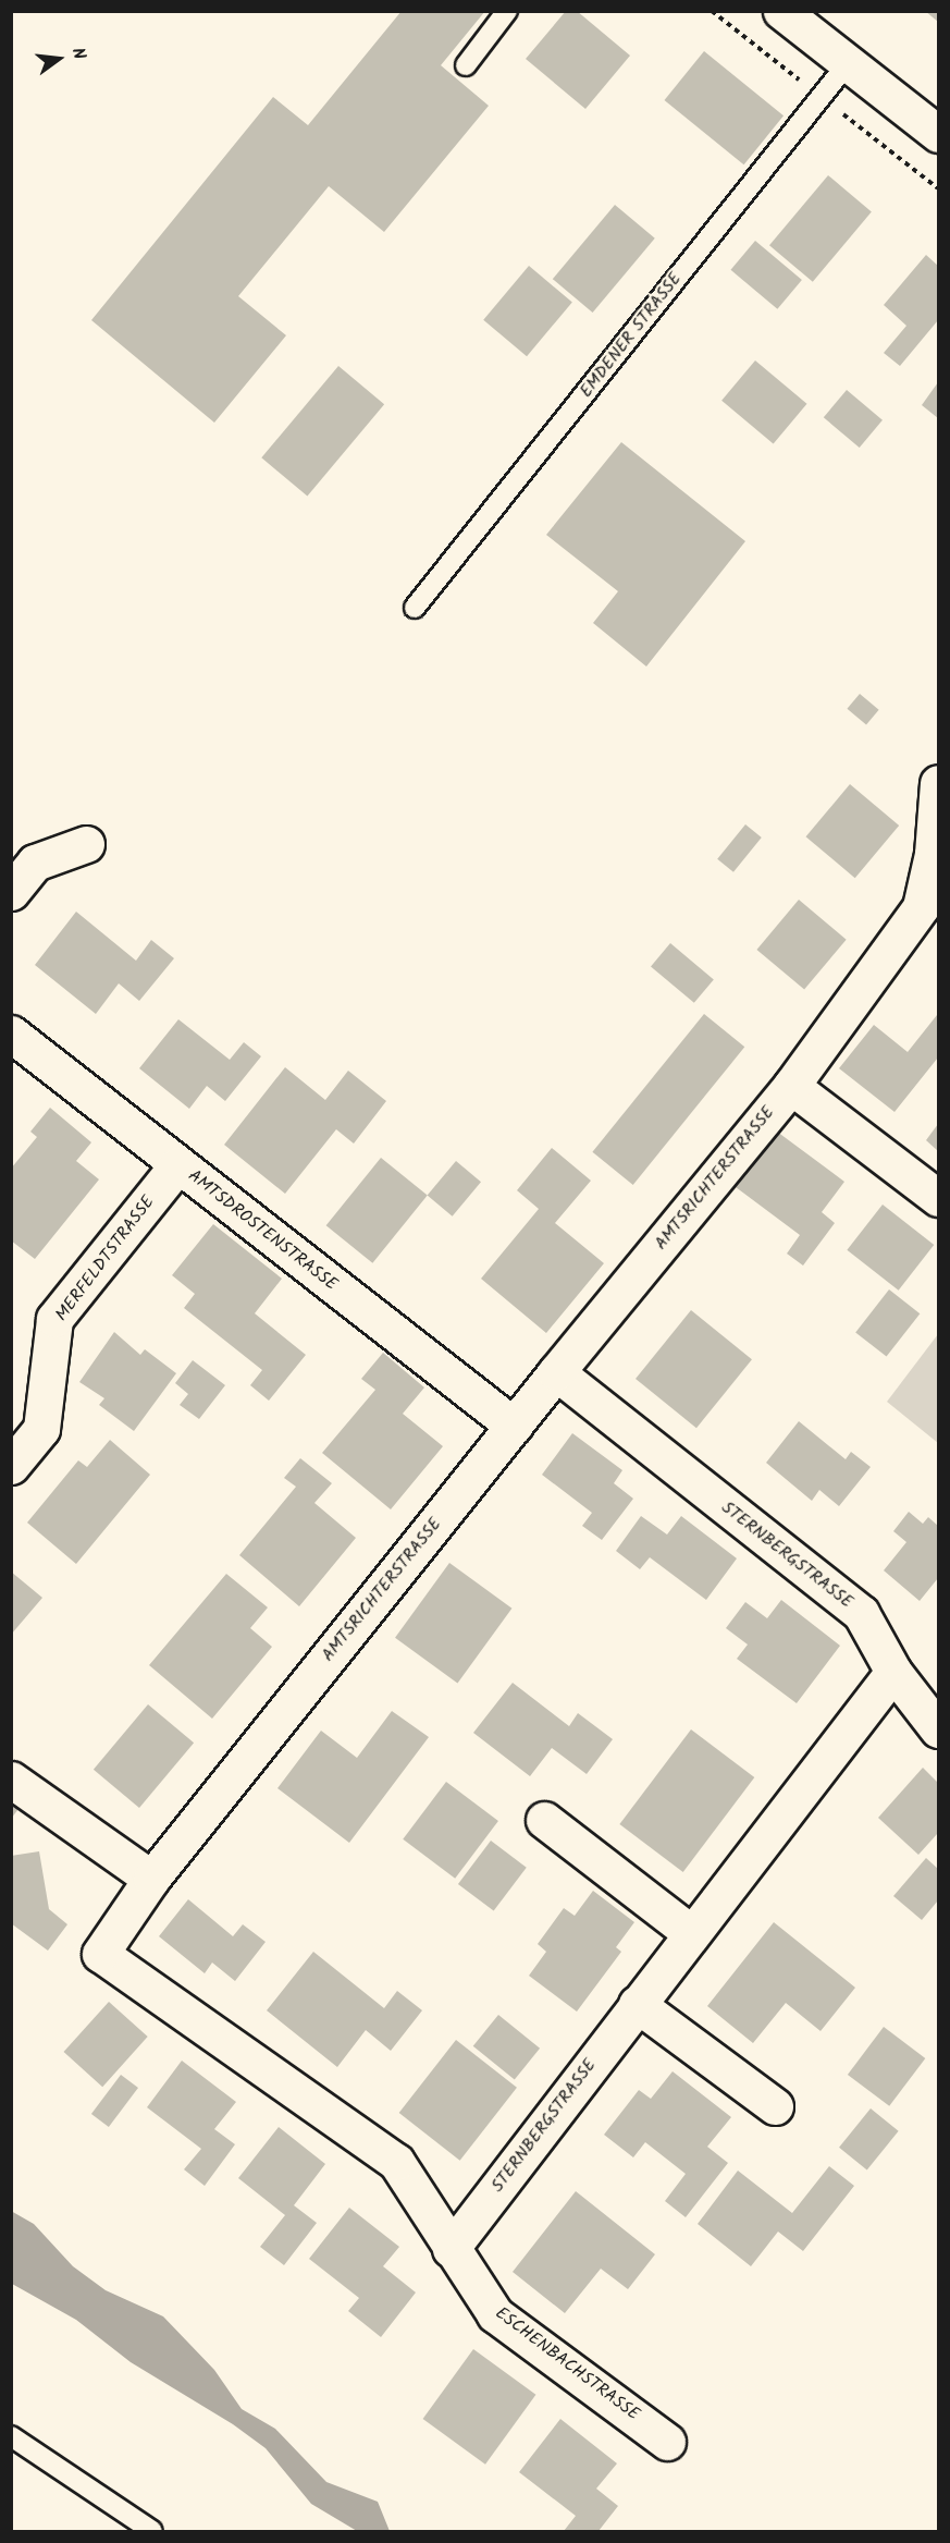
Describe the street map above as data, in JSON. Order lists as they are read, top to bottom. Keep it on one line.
{"streets":{"street":["AMTSRICHTERSTRASSE","AMTSDROSTENSTRASSE","MERFELDTSTRASSE","STERNBERGSTRASSE","ESCHENBACHSTRASSE"],"lane":["EMDENER STRASSE"]},"crossings":[["AMTSRICHTERSTRASSE","AMTSDROSTENSTRASSE"],["AMTSRICHTERSTRASSE","STERNBERGSTRASSE"],["AMTSRICHTERSTRASSE","ESCHENBACHSTRASSE"],["AMTSDROSTENSTRASSE","MERFELDTSTRASSE"],["STERNBERGSTRASSE","ESCHENBACHSTRASSE"]],"north":"right"}
